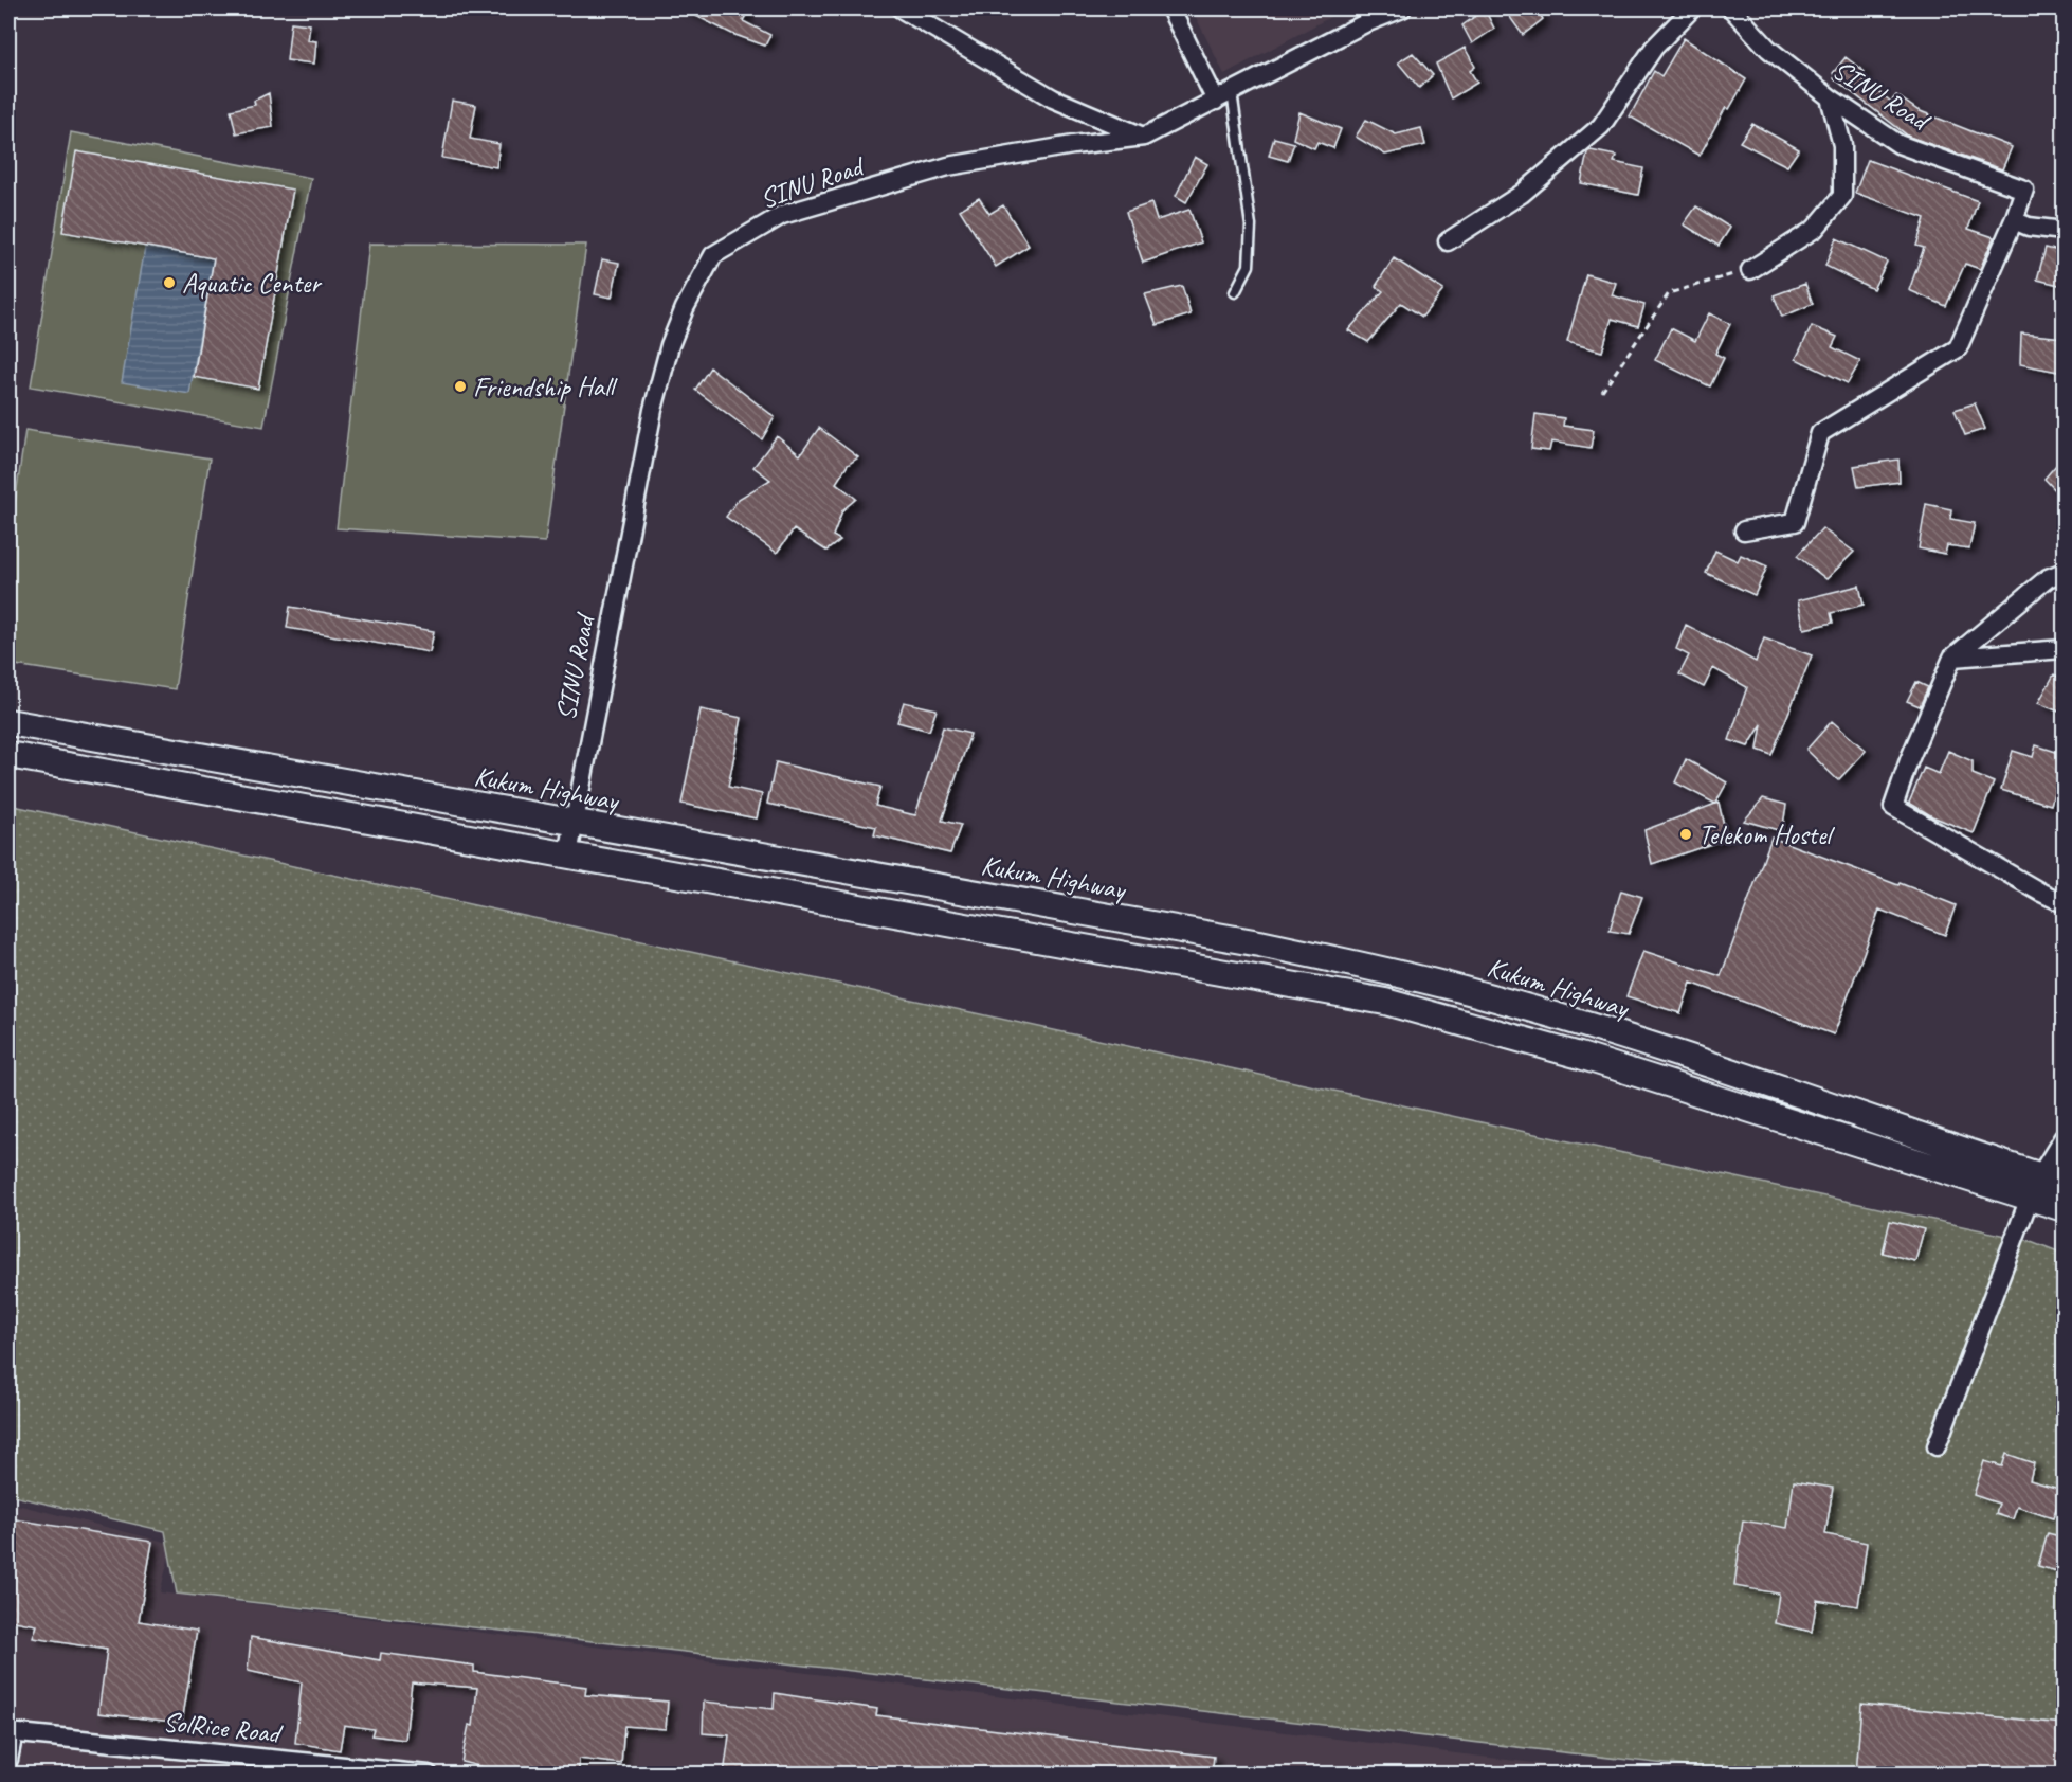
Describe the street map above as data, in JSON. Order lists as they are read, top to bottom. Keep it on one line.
{"streets":{"main road":["Kukum Highway"],"street":["SINU Road","SolRice Road"]},"crossings":[["SINU Road","Kukum Highway"]],"places":["Aquatic Center","Friendship Hall","Telekom Hostel"]}
